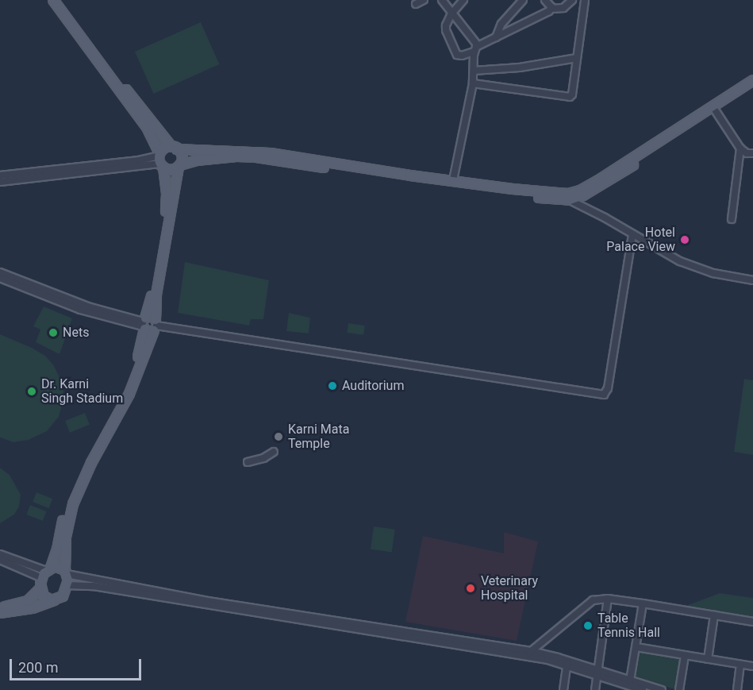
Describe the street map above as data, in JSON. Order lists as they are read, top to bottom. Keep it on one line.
{"places":["Hotel Palace View","Nets","Auditorium","Dr. Karni Singh Stadium","Karni Mata Temple","Veterinary Hospital","Table Tennis Hall"],"scale_bar":"200 m"}
